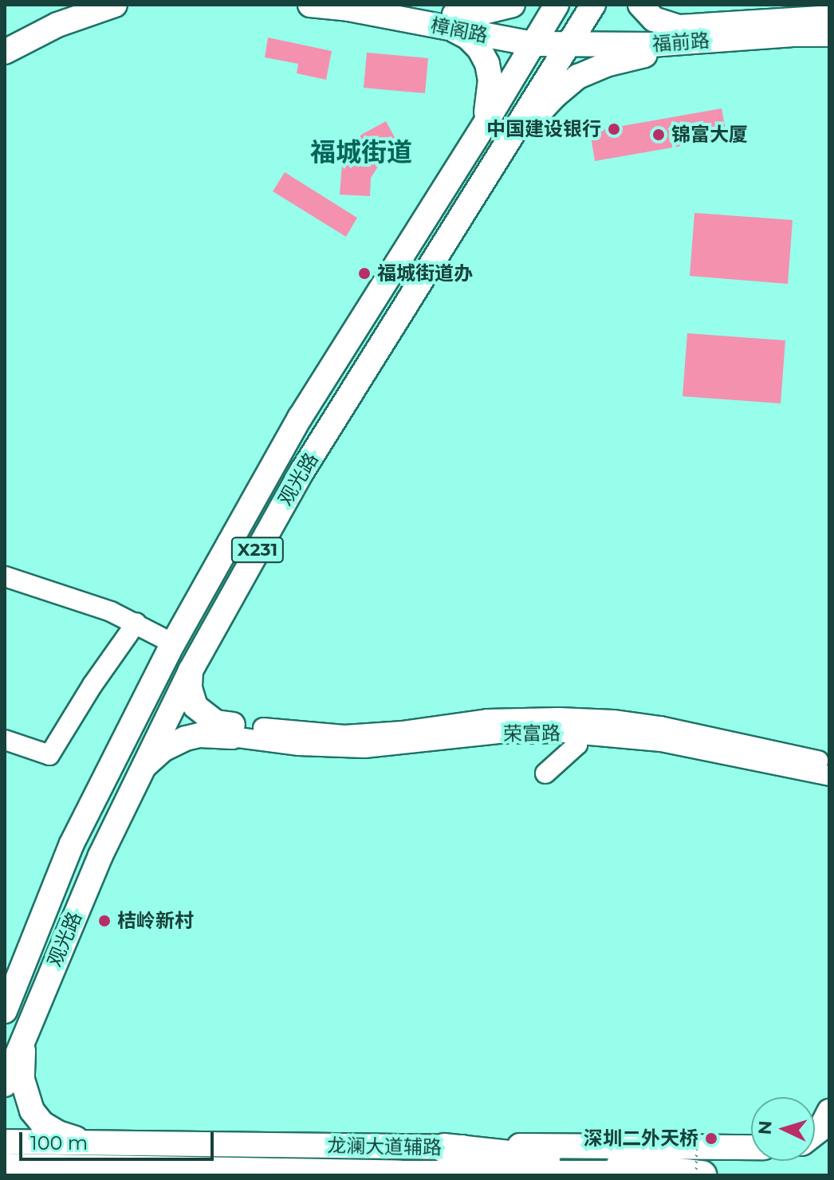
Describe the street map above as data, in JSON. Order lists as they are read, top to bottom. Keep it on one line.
{"streets":{"main road":["樟阁路","福前路","观光路","X231","龙澜大道辅路"],"street":["荣富路"]},"crossings":[["樟阁路","福前路"],["樟阁路","观光路"],["福前路","观光路"]],"districts":["福城街道"],"places":["中国建设银行","锦富大厦","福城街道办","桔岭新村","深圳二外天桥"],"scale_bar":"100 m","north":"left"}
